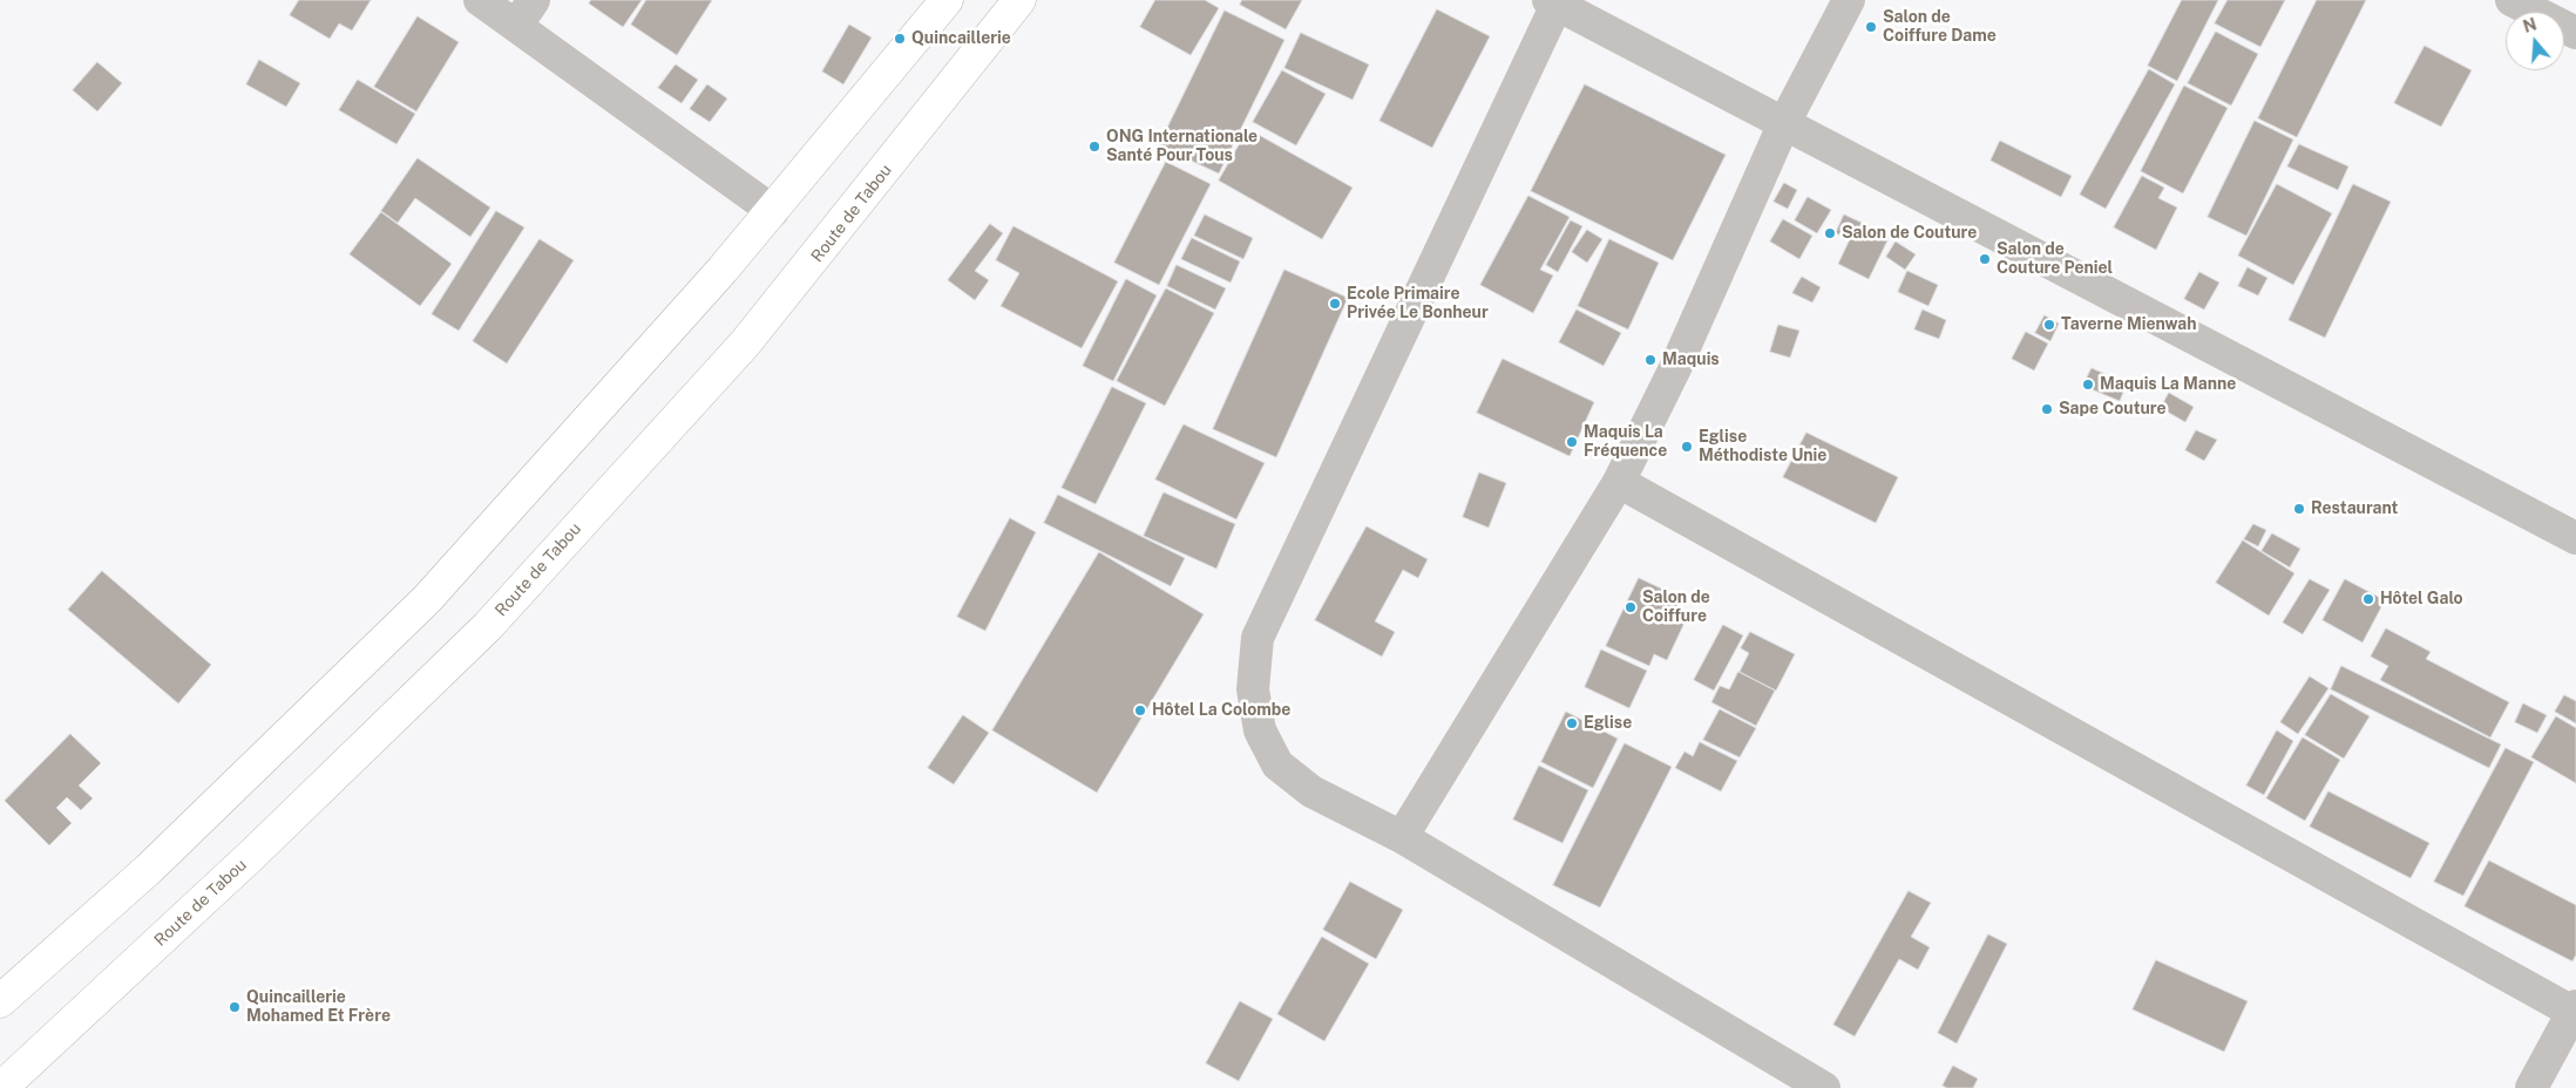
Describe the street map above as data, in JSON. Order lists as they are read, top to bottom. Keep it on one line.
{"streets":{"main road":["Route de Tabou"]},"places":["Salon de Coiffure Dame","Quincaillerie","ONG Internationale Santé Pour Tous","Salon de Couture","Salon de Couture Peniel","Ecole Primaire Privée Le Bonheur","Taverne Mienwah","Maquis","Maquis La Manne","Sape Couture","Maquis La Fréquence","Eglise Méthodiste Unie","Restaurant","Hôtel Galo","Salon de Coiffure","Hôtel La Colombe","Eglise","Quincaillerie Mohamed Et Frère"],"north":"top"}
